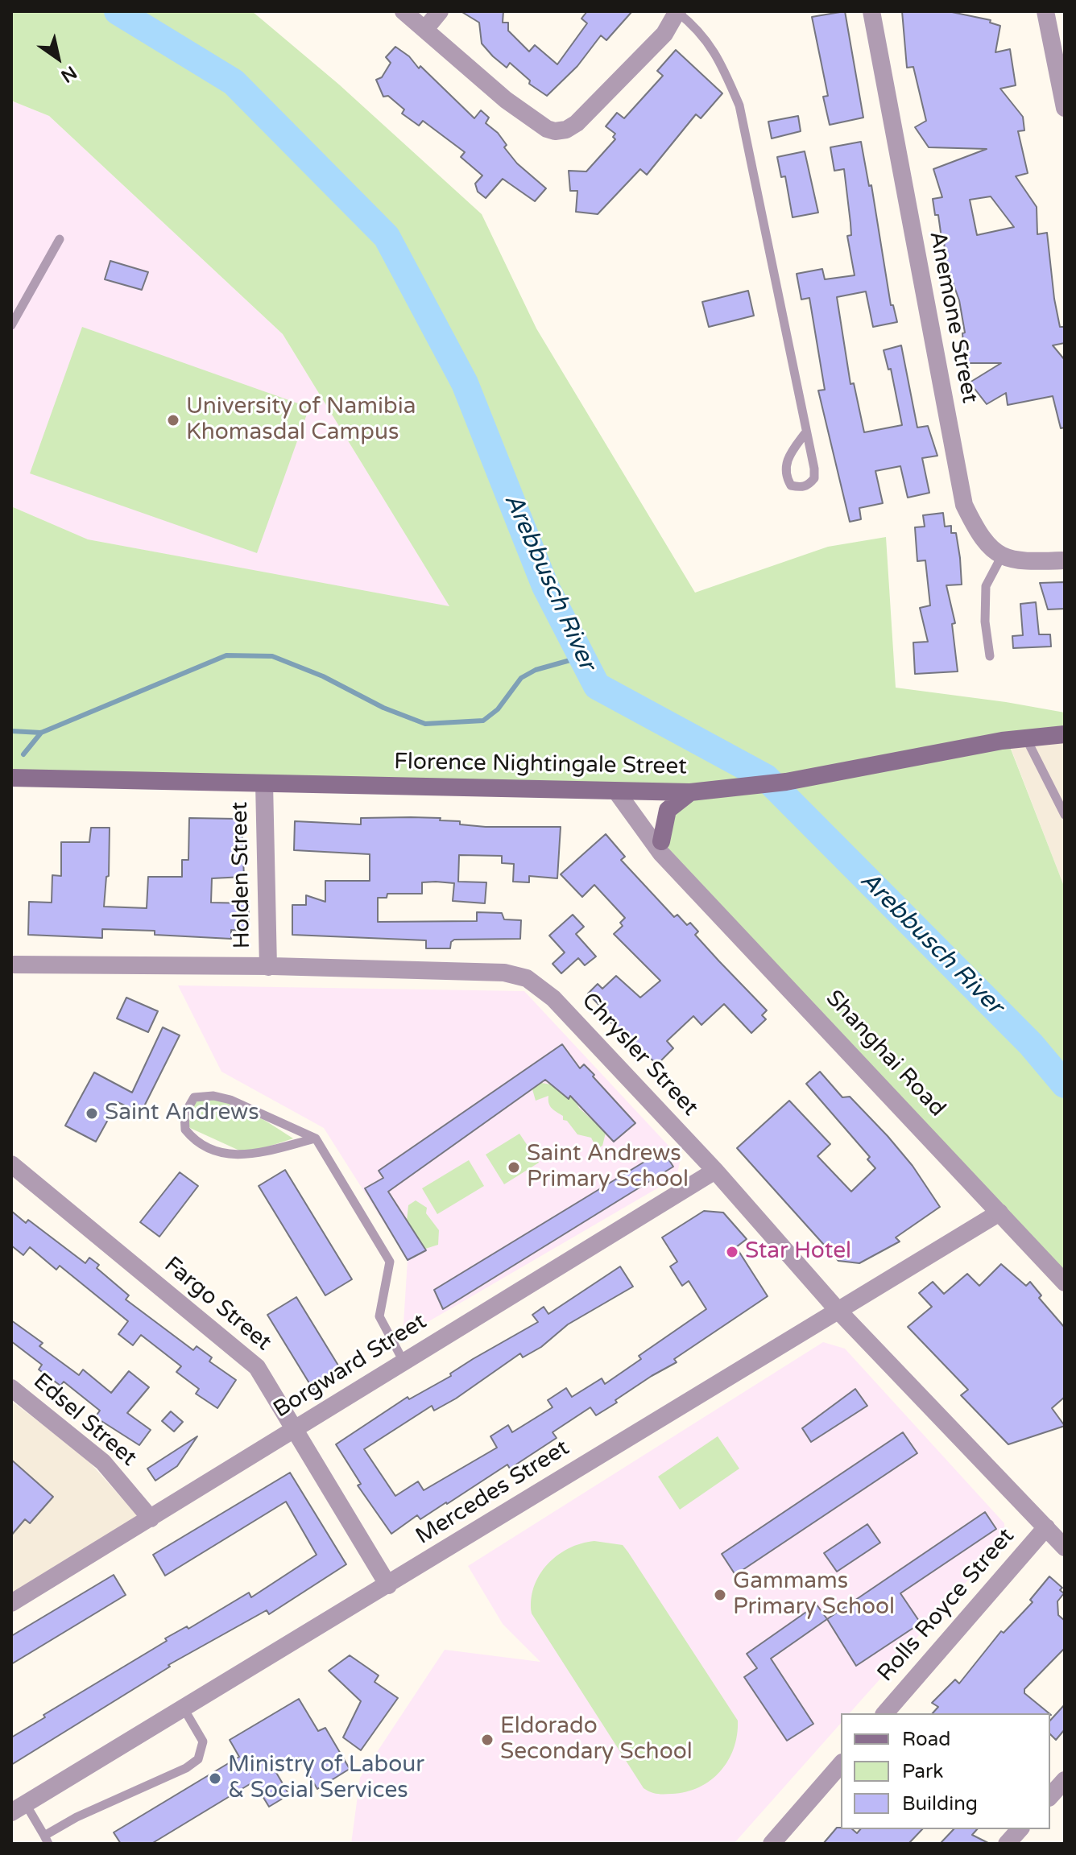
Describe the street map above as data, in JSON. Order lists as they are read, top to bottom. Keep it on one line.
{"streets":{"main road":["Florence Nightingale Street"],"street":["Anemone Street","Holden Street","Shanghai Road","Chrysler Street","Fargo Street","Borgward Street","Edsel Street","Mercedes Street","Rolls Royce Street"]},"crossings":[["Florence Nightingale Street","Holden Street"],["Florence Nightingale Street","Shanghai Road"],["Holden Street","Chrysler Street"],["Shanghai Road","Mercedes Street"],["Chrysler Street","Borgward Street"],["Chrysler Street","Mercedes Street"],["Chrysler Street","Rolls Royce Street"],["Fargo Street","Borgward Street"],["Fargo Street","Mercedes Street"],["Borgward Street","Edsel Street"]],"water":["Arebbusch River"],"places":["University of Namibia Khomasdal Campus","Saint Andrews","Saint Andrews Primary School","Star Hotel","Gammams Primary School","Eldorado Secondary School","Ministry of Labour & Social Services"],"legend":["Road","Park","Building"],"north":"bottom right"}
